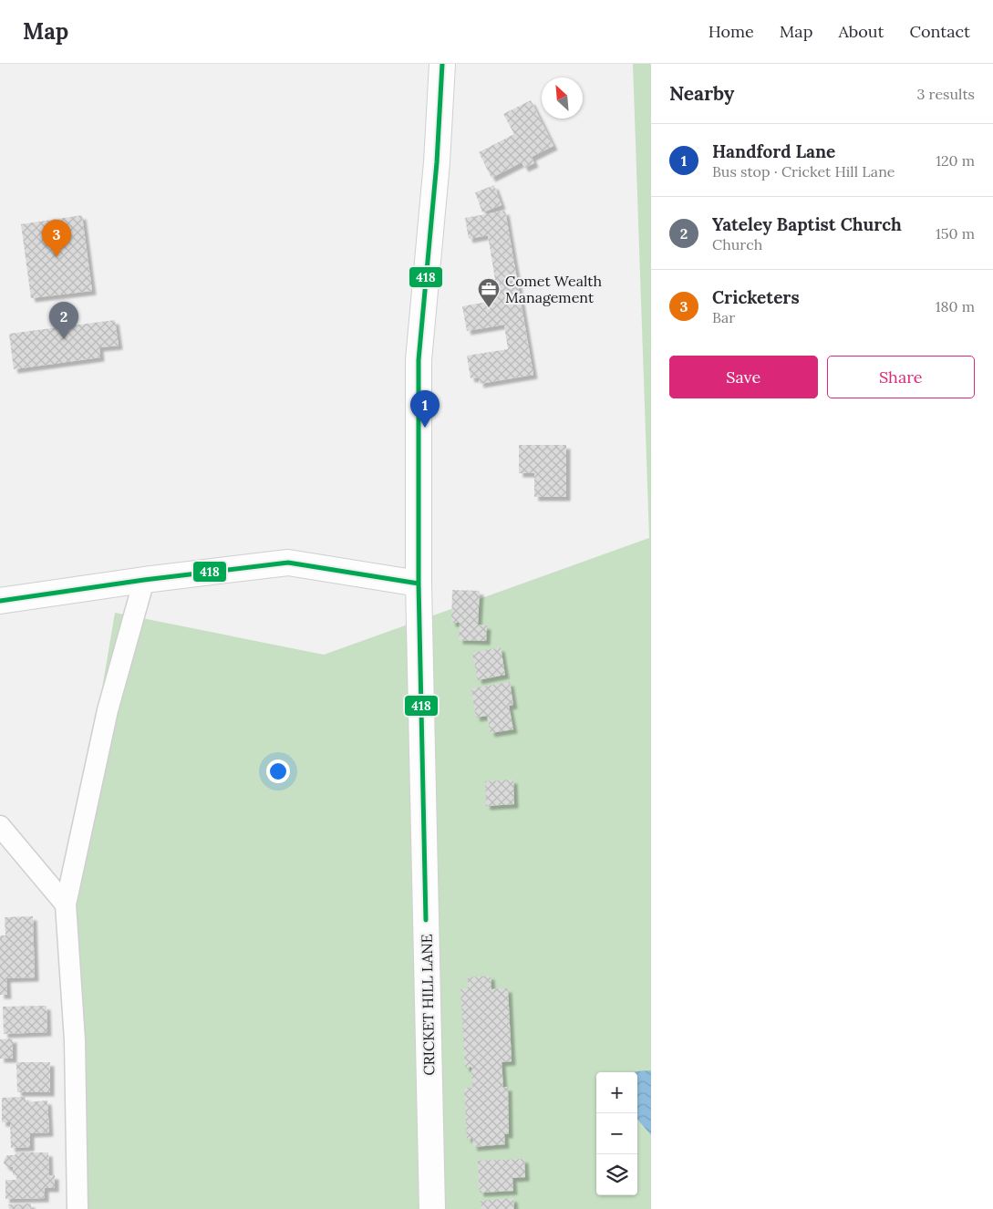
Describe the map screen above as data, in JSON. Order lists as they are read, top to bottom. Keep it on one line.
{"streets":{"street":["CRICKET HILL LANE"]},"places":{"office":["Comet Wealth Management"]},"lines":["transit line 418"],"north":"top left","page":{"header":"Map","nav":["Home","Map","About","Contact"],"heading":["Nearby","3 results"],"list":[{"mark":"1","name":"Handford Lane","note":"Bus stop · Cricket Hill Lane","value":"120 m"},{"mark":"2","name":"Yateley Baptist Church","note":"Church","value":"150 m"},{"mark":"3","name":"Cricketers","note":"Bar","value":"180 m"}],"pins":["3","2","1"],"buttons":["Save","Share"],"map_buttons":["+","−"]}}
